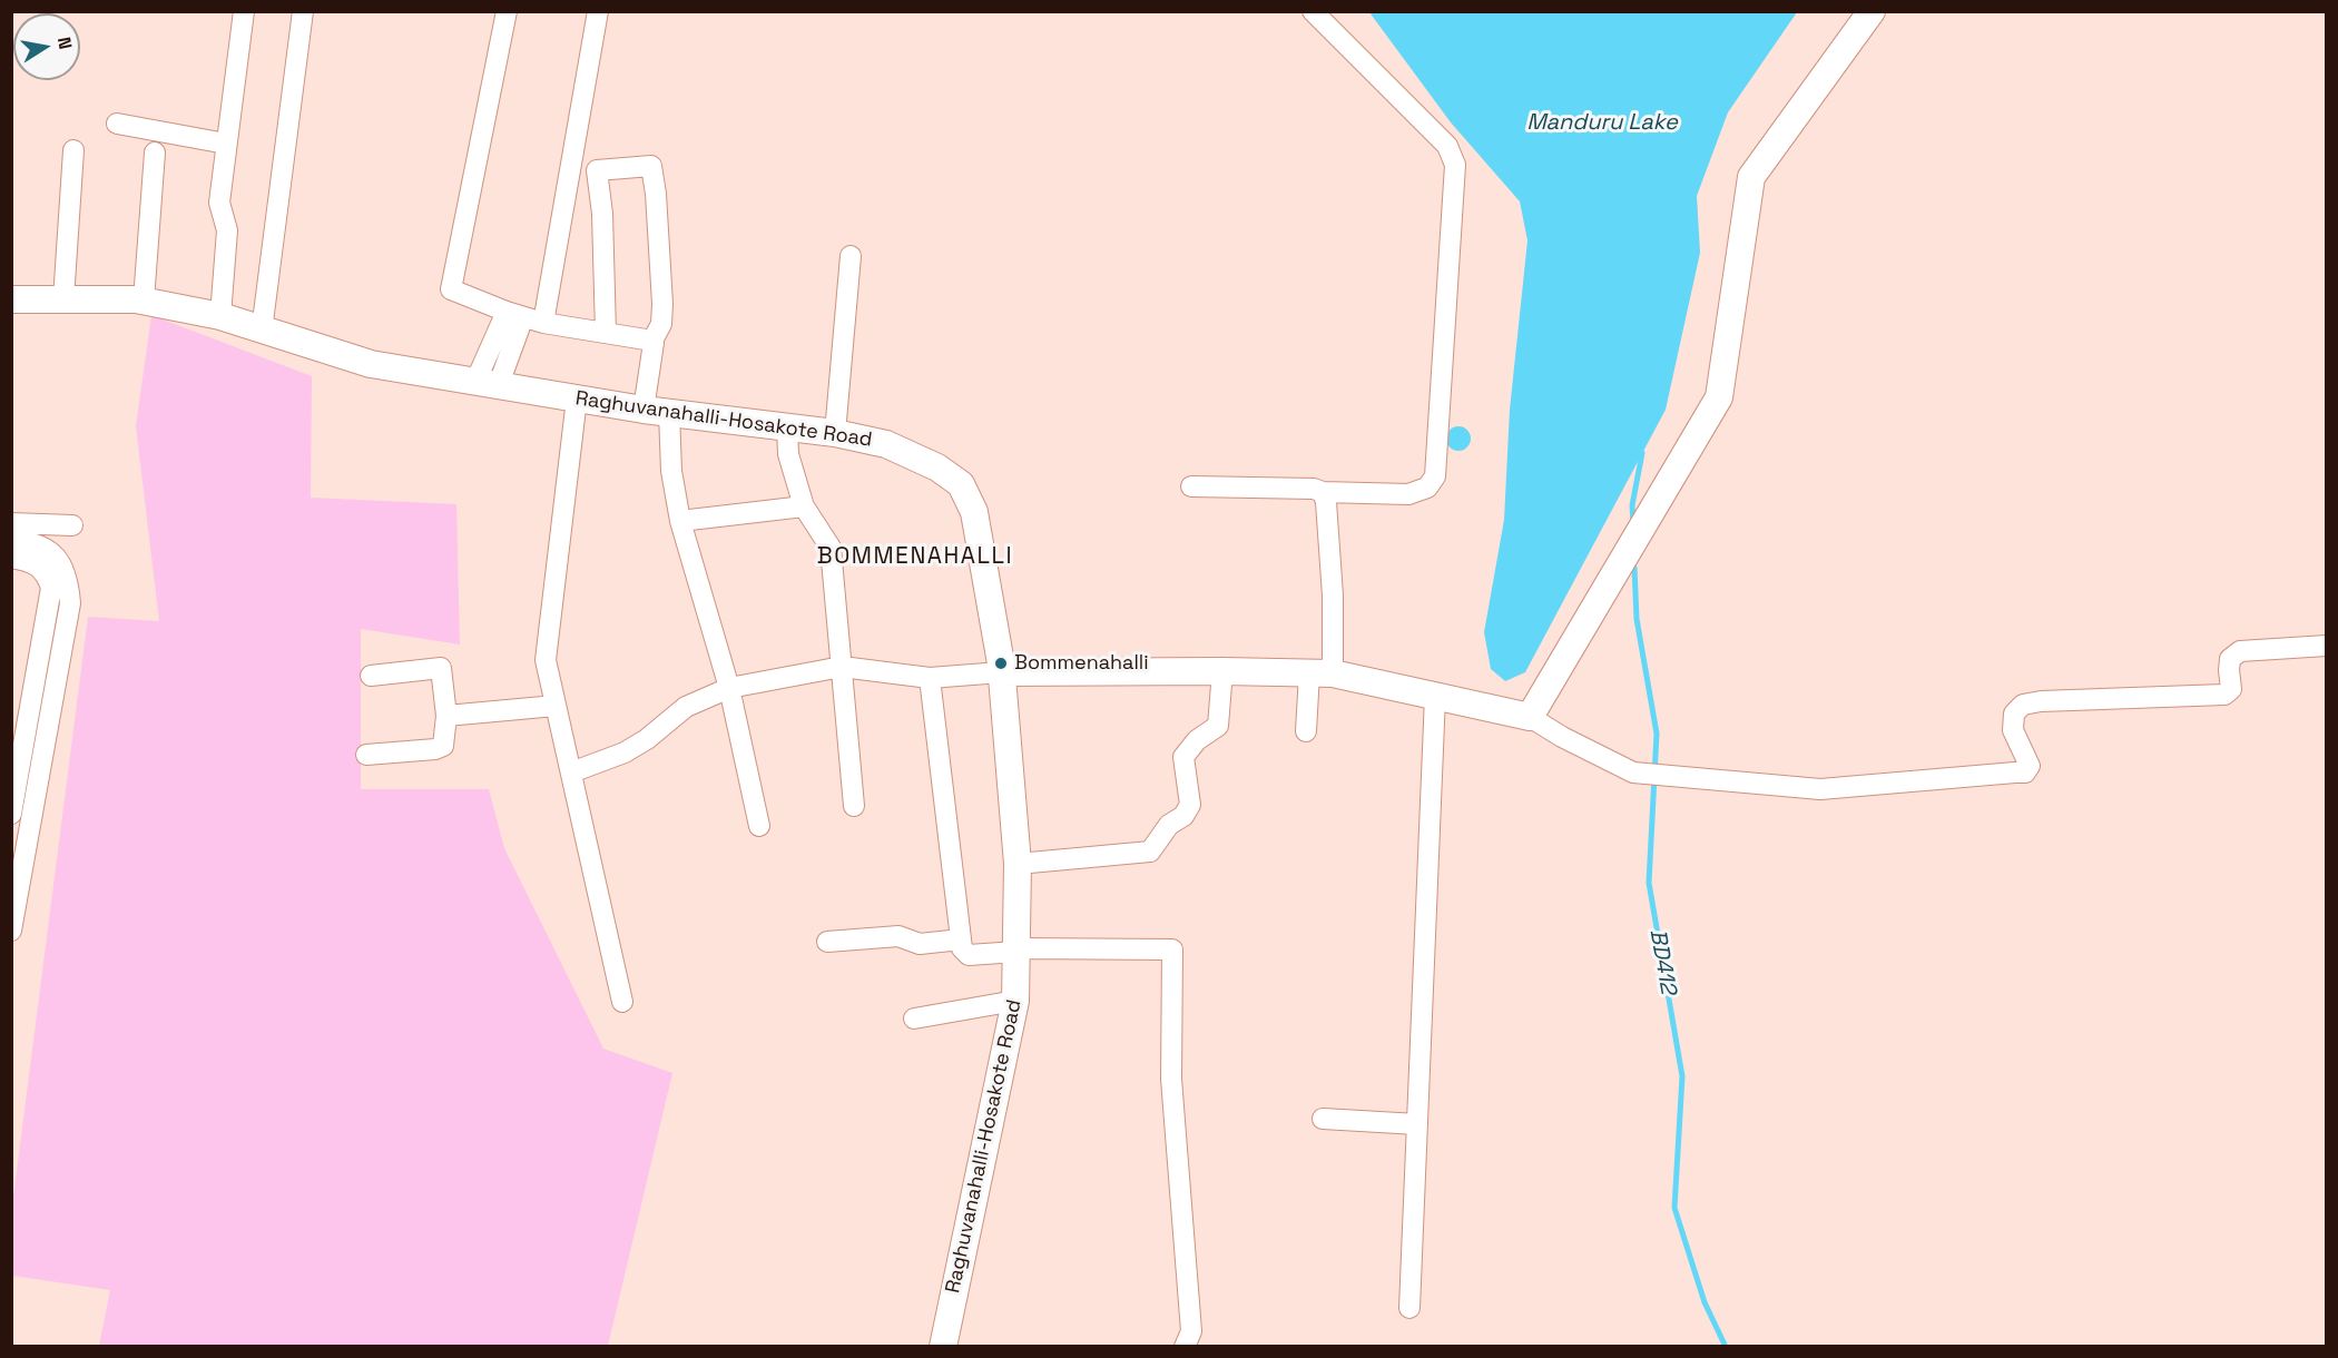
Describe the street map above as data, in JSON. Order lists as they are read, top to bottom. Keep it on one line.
{"streets":{"main road":["Raghuvanahalli-Hosakote Road"]},"districts":["BOMMENAHALLI"],"water":["Manduru Lake","BD412"],"places":["Bommenahalli"],"north":"right"}
